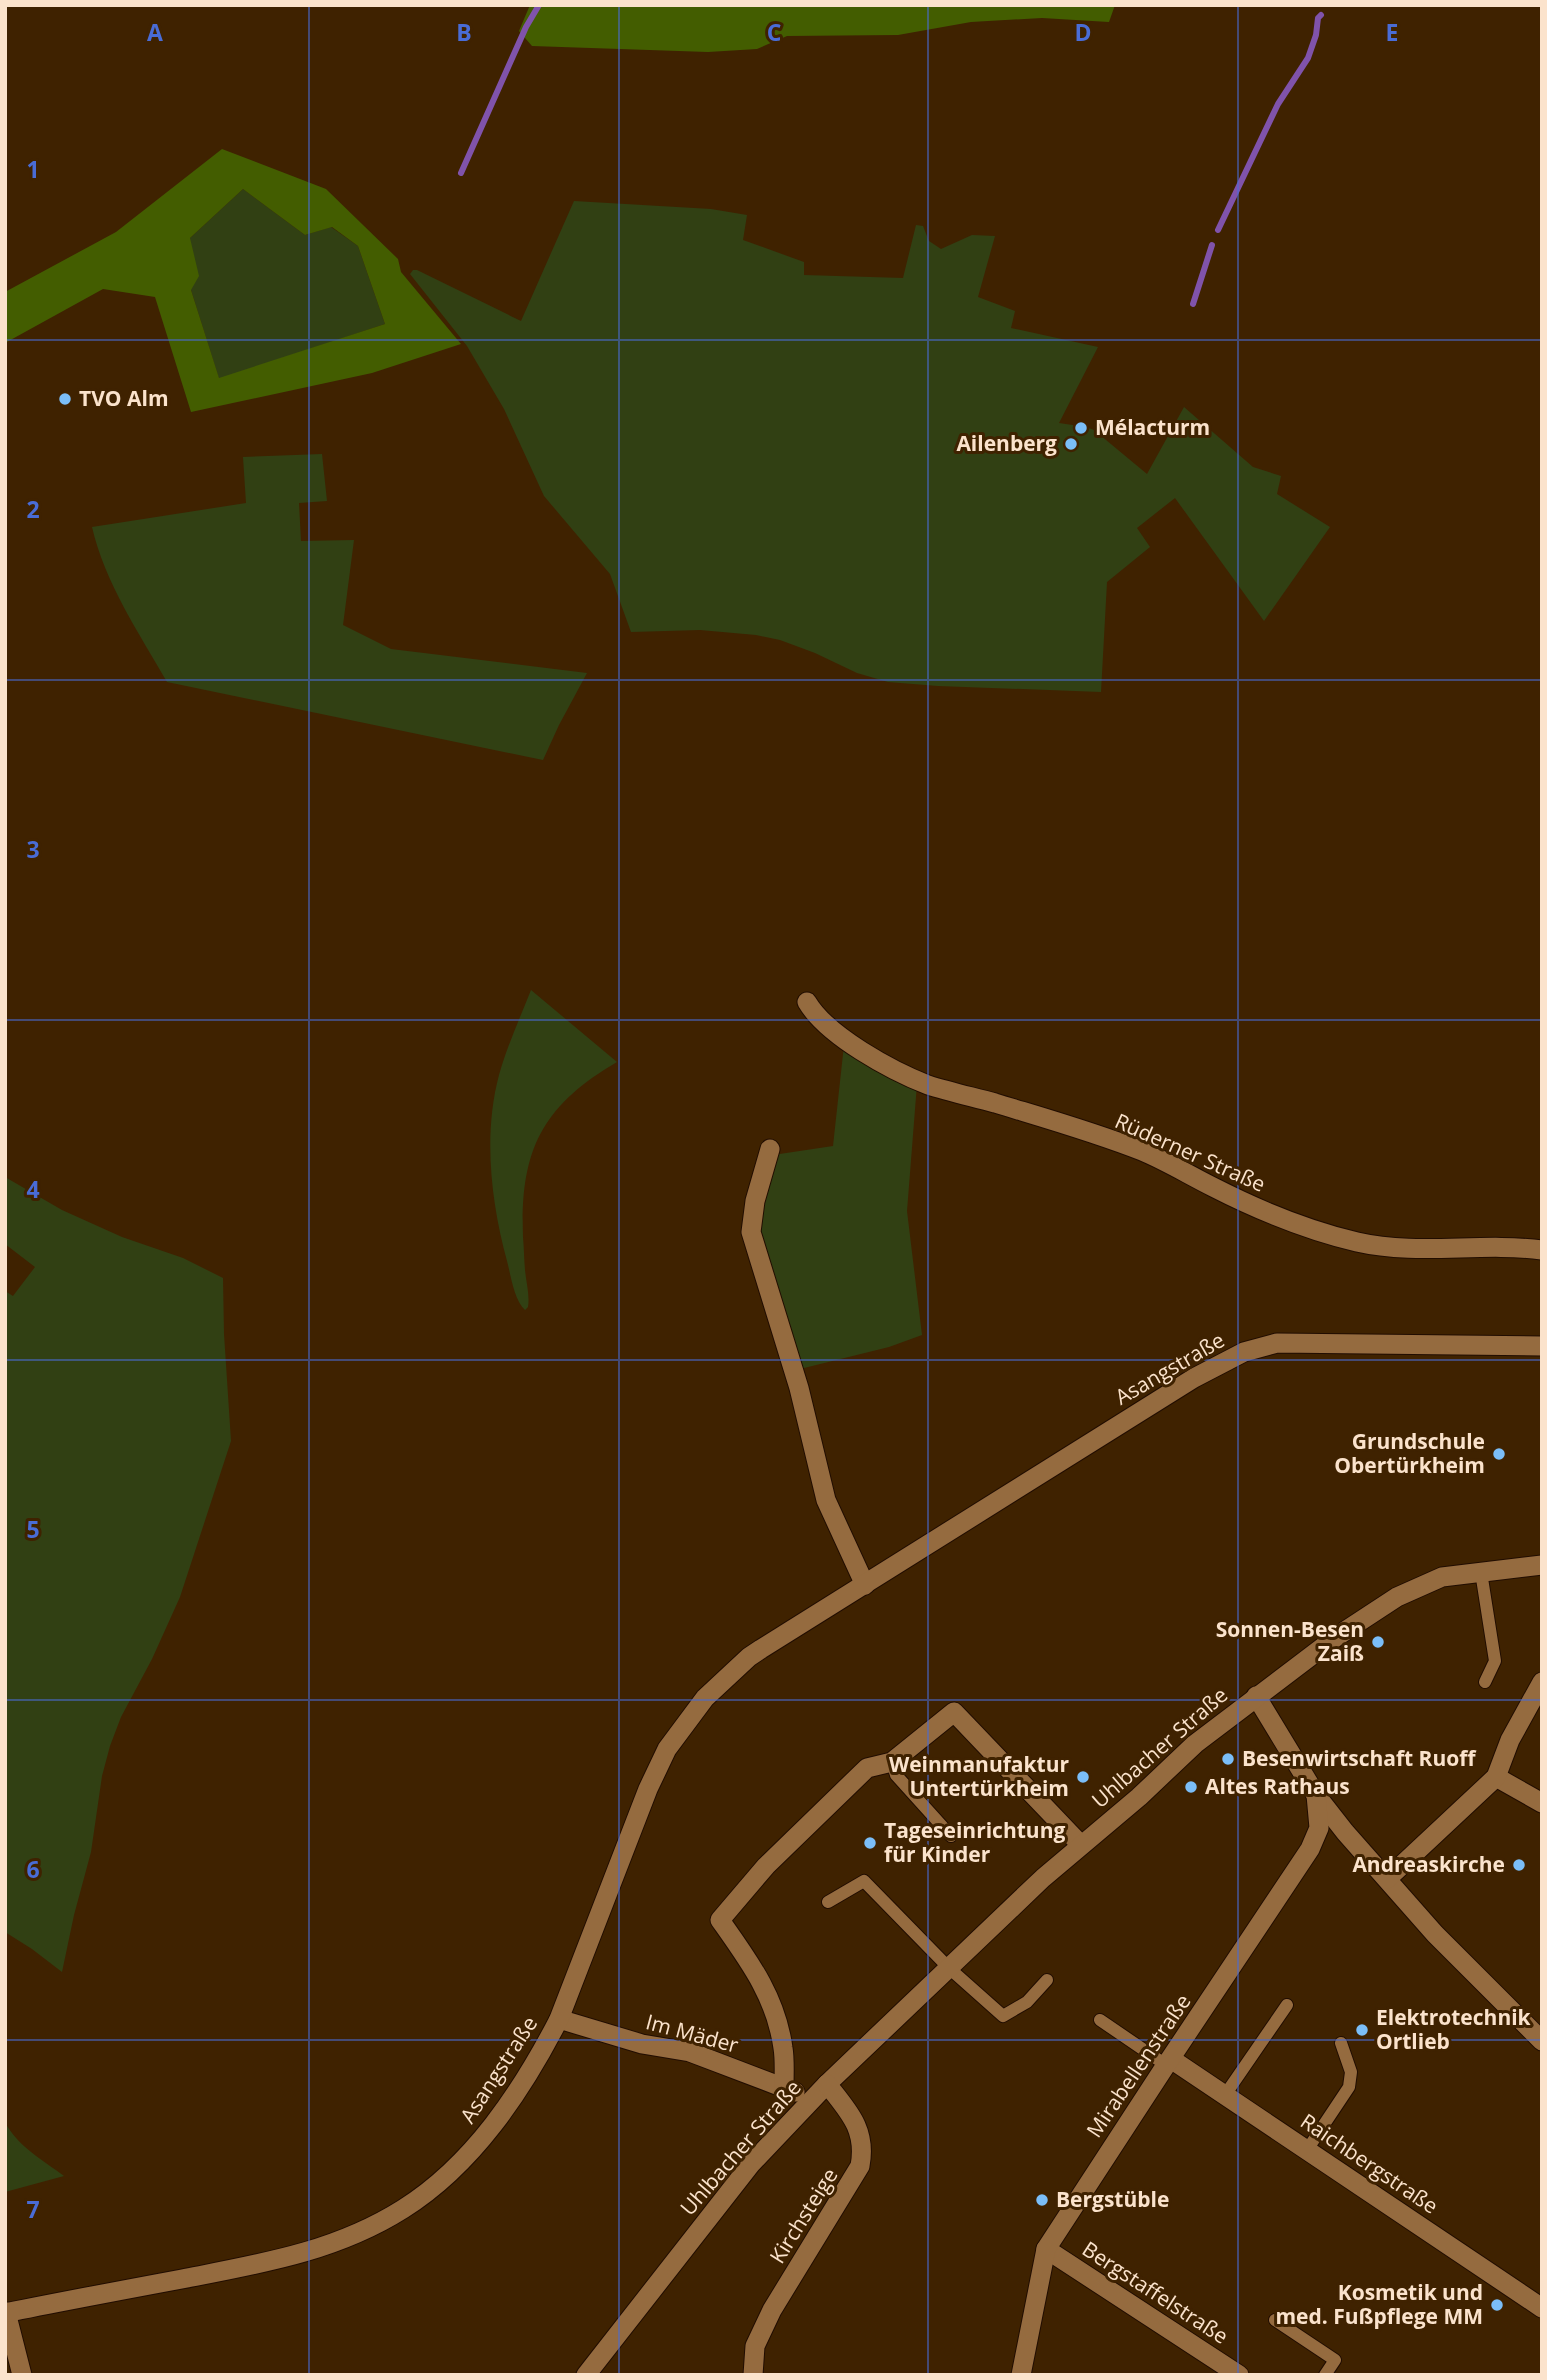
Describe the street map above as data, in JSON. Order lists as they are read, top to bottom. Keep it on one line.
{"streets":{"street":["Rüderner Straße","Asangstraße","Uhlbacher Straße","Im Mäder","Mirabellenstraße","Raichbergstraße","Kirchsteige","Bergstaffelstraße"]},"crossings":[["Asangstraße","Im Mäder"],["Uhlbacher Straße","Im Mäder"],["Uhlbacher Straße","Kirchsteige"],["Mirabellenstraße","Raichbergstraße"],["Mirabellenstraße","Bergstaffelstraße"]],"places":["TVO Alm","Mélacturm","Ailenberg","Grundschule Obertürkheim","Sonnen-Besen Zaiß","Besenwirtschaft Ruoff","Weinmanufaktur Untertürkheim","Altes Rathaus","Tageseinrichtung für Kinder","Andreaskirche","Elektrotechnik Ortlieb","Bergstüble","Kosmetik und med. Fußpflege MM"],"grid":{"columns":["A","B","C","D","E"],"rows":["1","2","3","4","5","6","7"]}}
